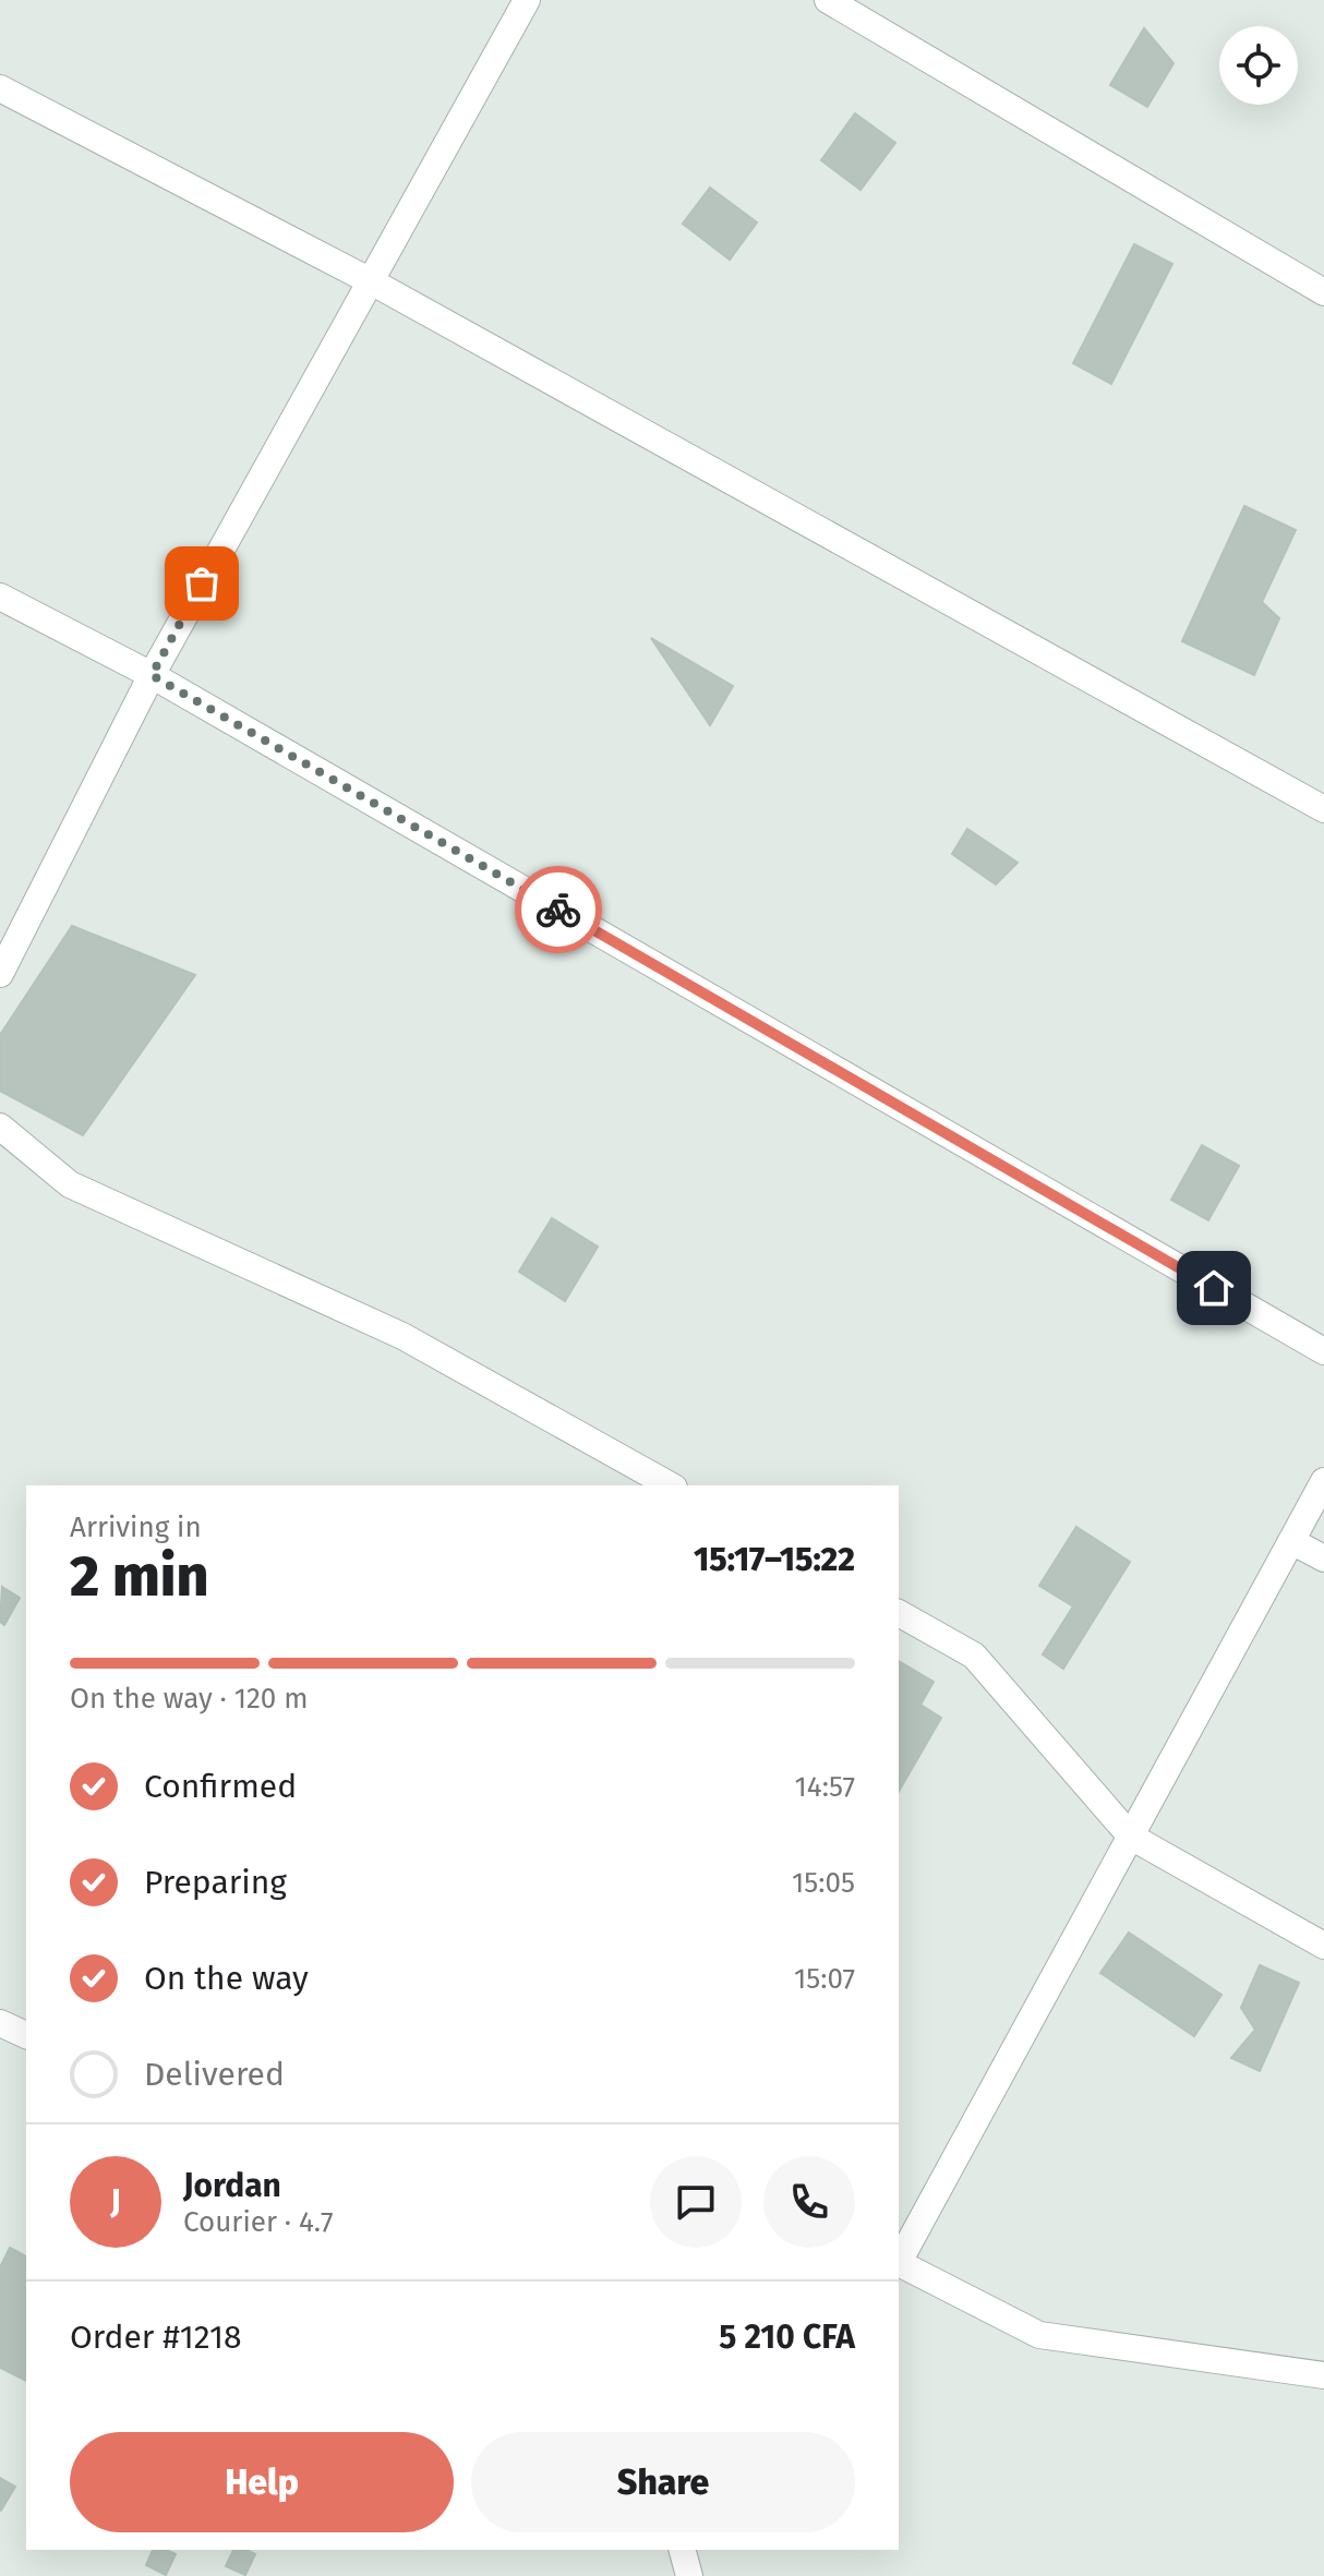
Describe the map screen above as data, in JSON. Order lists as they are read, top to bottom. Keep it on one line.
{"page":{"heading":["2 min","Arriving in","15:17–15:22"],"panel":["Jordan","Courier · 4.7","Order #1218","5 210 CFA"],"bar":"On the way · 120 m","list":[["Confirmed","14:57"],["Preparing","15:05"],["On the way","15:07"],"Delivered"],"round":"J","buttons":["Help","Share"]}}
